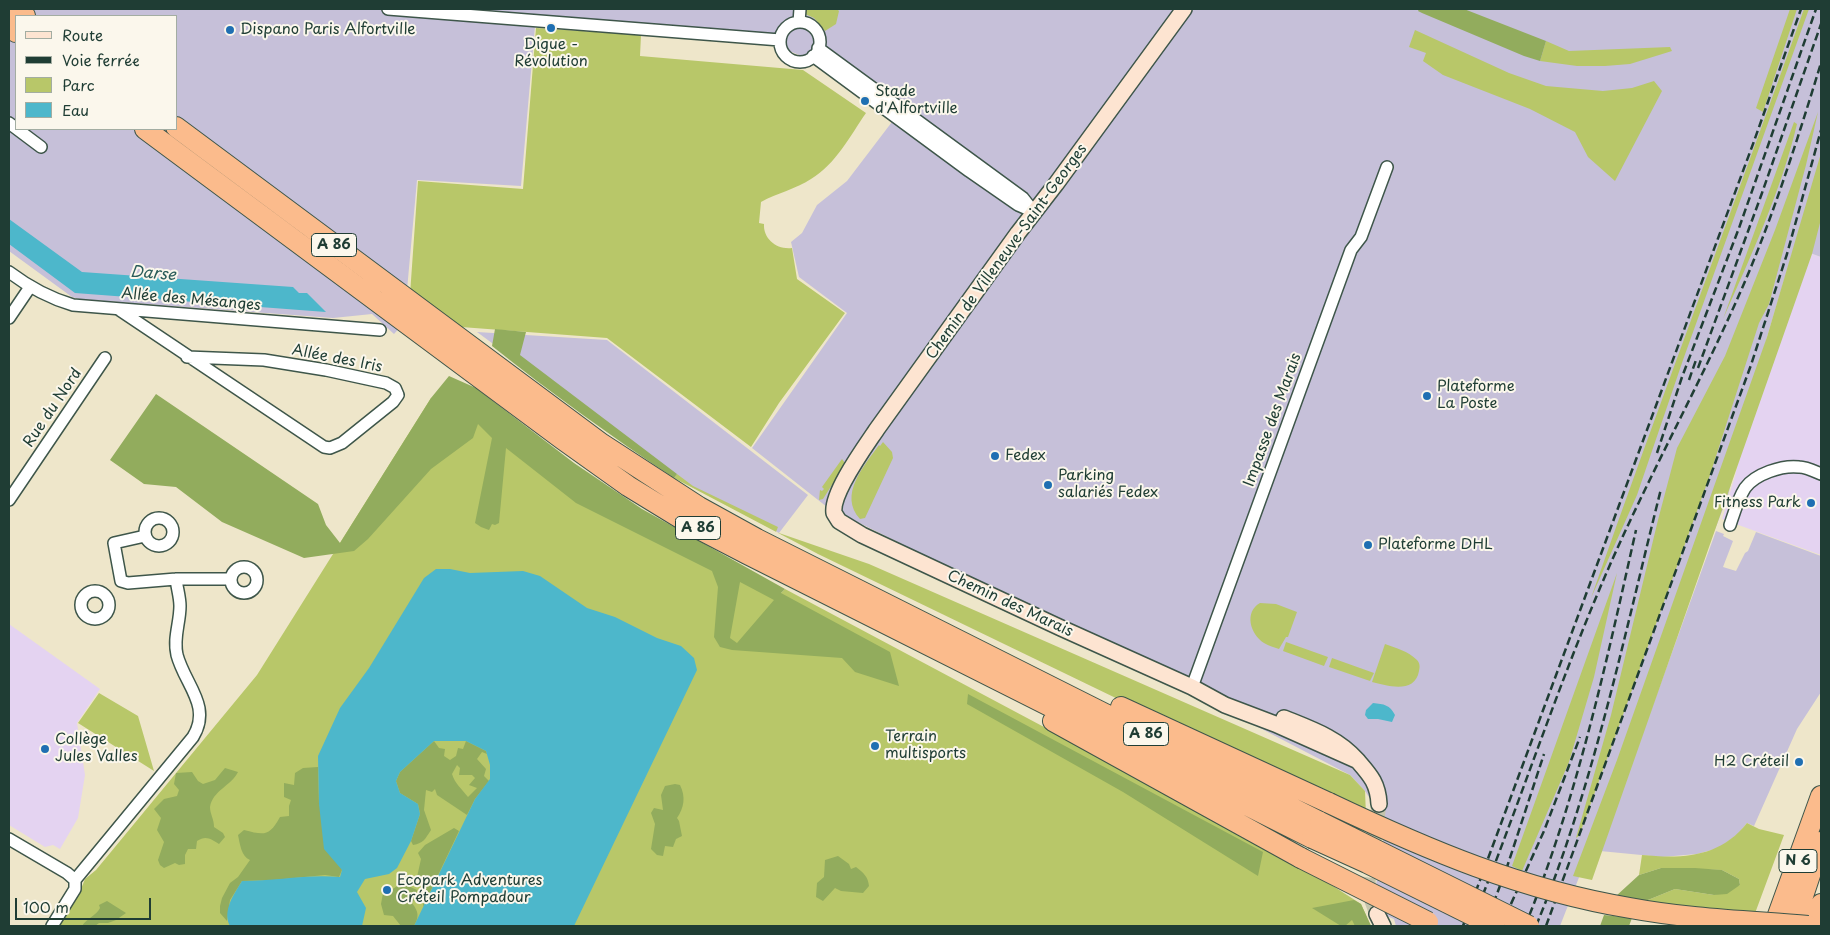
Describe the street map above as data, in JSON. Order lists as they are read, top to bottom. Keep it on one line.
{"streets":{"highway":["A 86","N 6"],"street":["Chemin de Villeneuve-Saint-Georges","Allée des Mésanges","Allée des Iris","Rue du Nord","Impasse des Marais","Chemin des Marais"]},"crossings":[["Chemin de Villeneuve-Saint-Georges","Chemin des Marais"],["Allée des Mésanges","Allée des Iris"],["Impasse des Marais","Chemin des Marais"]],"water":["Darse"],"places":["Digue - Révolution","Dispano Paris Alfortville","Stade d'Alfortville","Plateforme La Poste","Fedex","Parking salariés Fedex","Fitness Park","Plateforme DHL","Terrain multisports","Collège Jules Valles","H2 Créteil","Ecopark Adventures Créteil Pompadour"],"legend":["Route","Voie ferrée","Parc","Eau"],"scale_bar":"100 m"}
